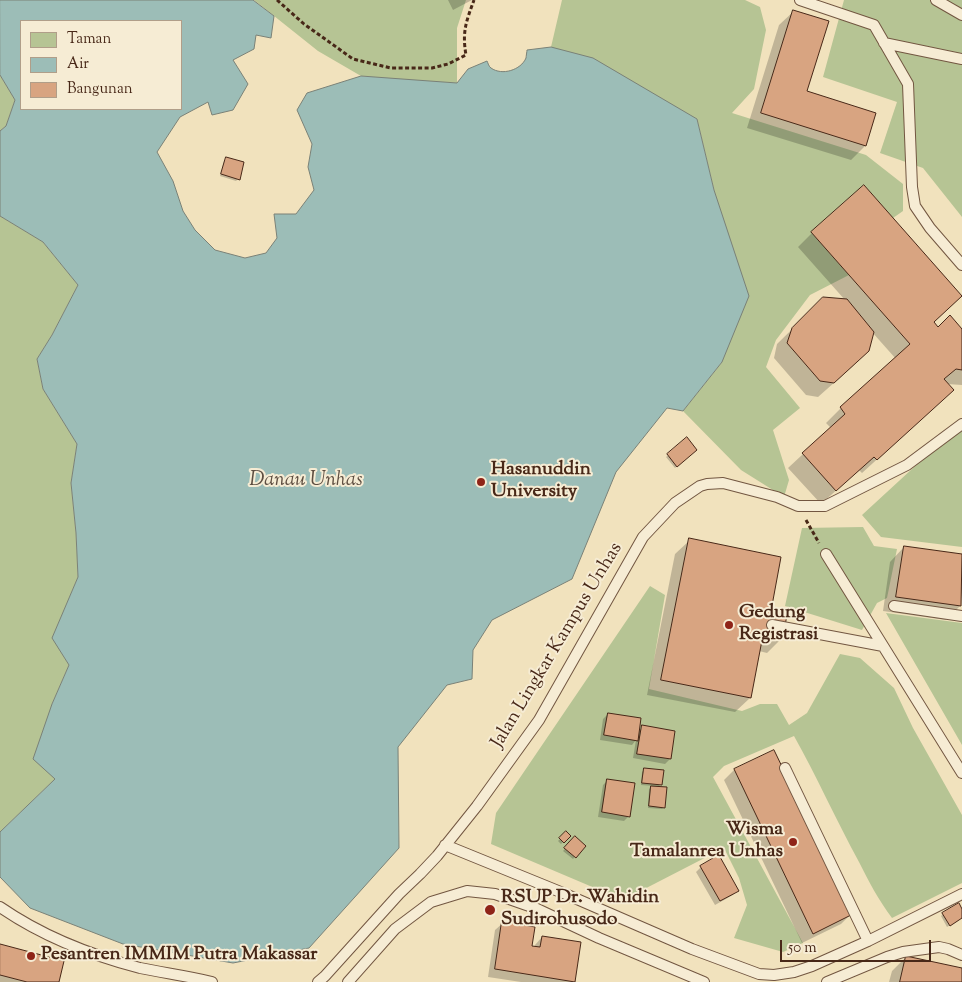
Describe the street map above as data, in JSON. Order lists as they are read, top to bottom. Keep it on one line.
{"streets":{"lane":["Jalan Lingkar Kampus Unhas"]},"water":["Danau Unhas"],"places":["Hasanuddin University","Gedung Registrasi","Wisma Tamalanrea Unhas","RSUP Dr. Wahidin Sudirohusodo","Pesantren IMMIM Putra Makassar"],"legend":["Taman","Air","Bangunan"],"scale_bar":"50 m"}
